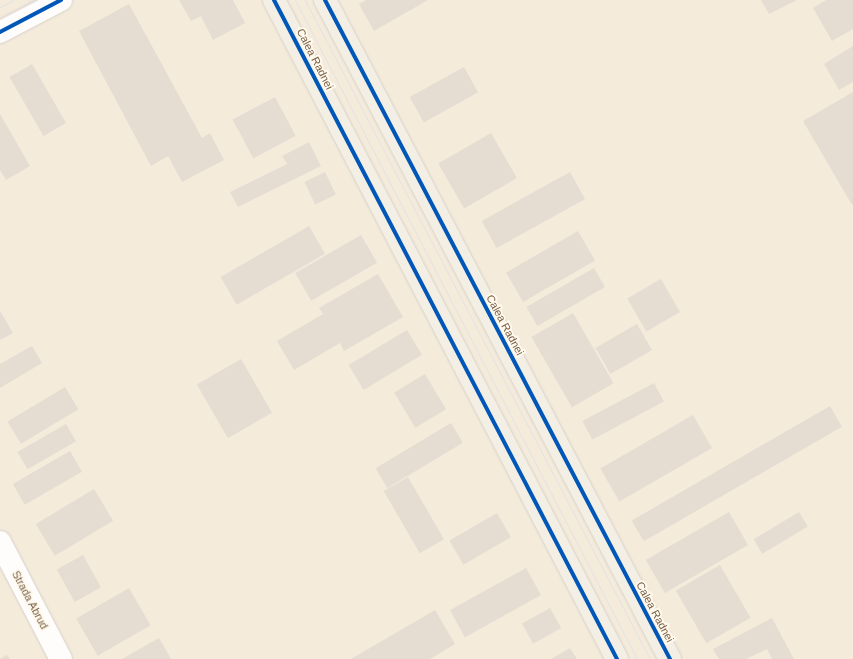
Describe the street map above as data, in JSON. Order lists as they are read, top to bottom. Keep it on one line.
{"streets":{"main road":["Calea Radnei"],"street":["Strada Abrud"]}}
